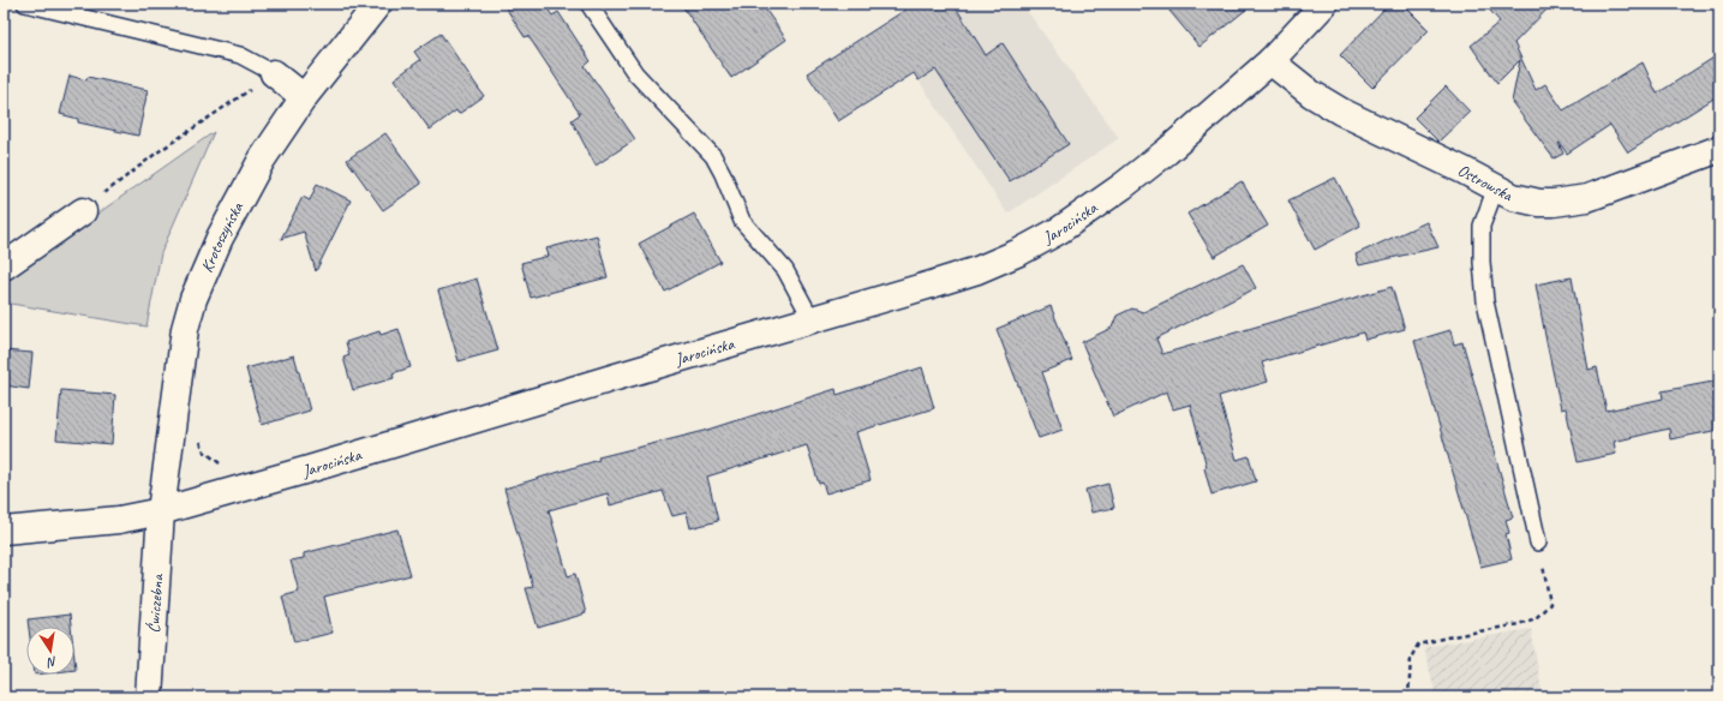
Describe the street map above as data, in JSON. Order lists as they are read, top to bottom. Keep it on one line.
{"streets":{"street":["Ostrowska","Jarocińska","Krotoszyńska","Ćwiczebna"]},"crossings":[["Ostrowska","Jarocińska"],["Jarocińska","Krotoszyńska"],["Jarocińska","Ćwiczebna"],["Krotoszyńska","Ćwiczebna"]],"north":"bottom"}
